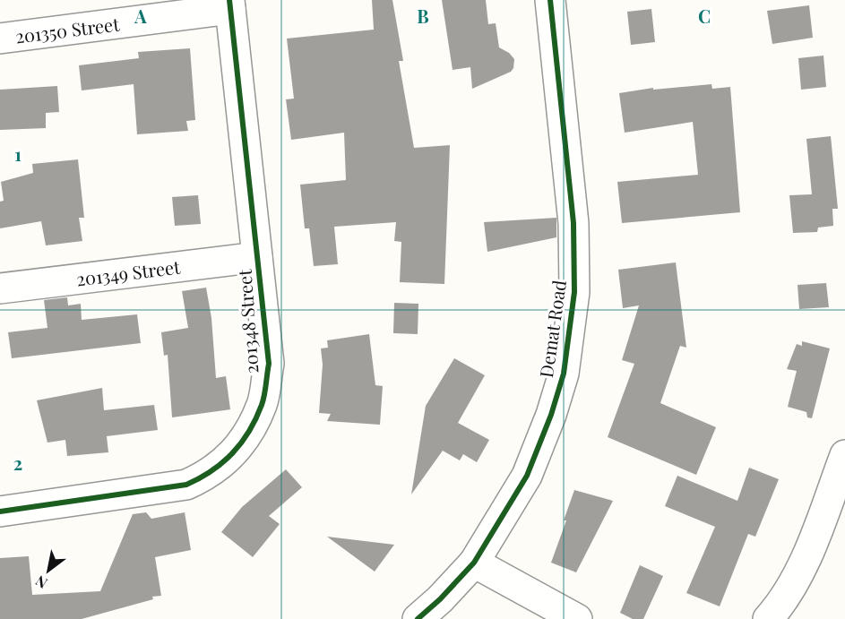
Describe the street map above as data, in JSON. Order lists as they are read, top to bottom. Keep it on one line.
{"streets":{"street":["201350 Street","201349 Street","201348 Street","Demat Road"]},"crossings":[["201350 Street","201348 Street"],["201349 Street","201348 Street"]],"north":"bottom left","grid":{"columns":["A","B","C"],"rows":["1","2"]}}
